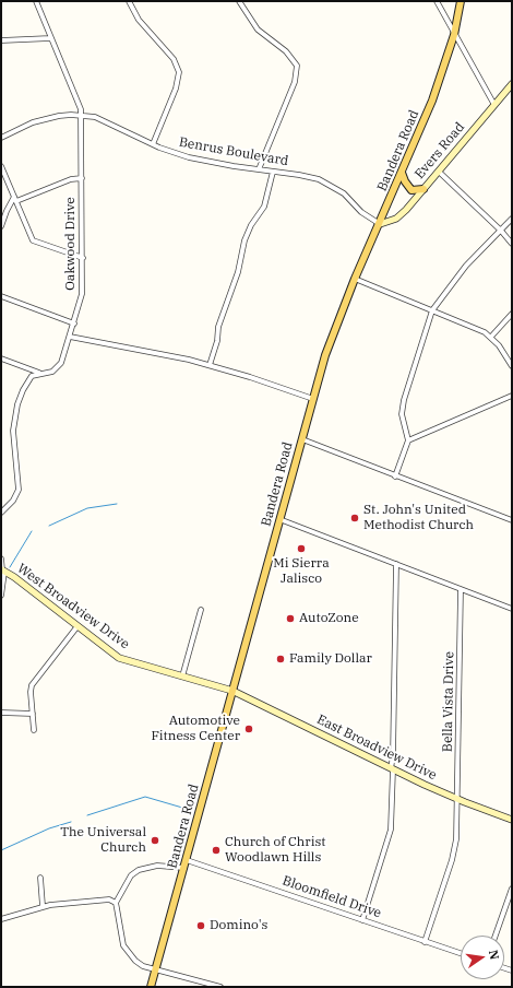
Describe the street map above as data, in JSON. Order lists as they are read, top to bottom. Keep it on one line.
{"streets":{"main road":["Bandera Road"],"street":["Evers Road","Benrus Boulevard","Oakwood Drive","West Broadview Drive","Bella Vista Drive","East Broadview Drive","Bloomfield Drive"]},"crossings":[["Bandera Road","Evers Road"],["Bandera Road","Benrus Boulevard"],["Bandera Road","West Broadview Drive"],["Bandera Road","East Broadview Drive"],["Bandera Road","Bloomfield Drive"],["Evers Road","Benrus Boulevard"],["Benrus Boulevard","Oakwood Drive"],["West Broadview Drive","East Broadview Drive"],["Bella Vista Drive","East Broadview Drive"],["Bella Vista Drive","Bloomfield Drive"]],"places":["St. John's United Methodist Church","Mi Sierra Jalisco","AutoZone","Family Dollar","Automotive Fitness Center","The Universal Church","Church of Christ Woodlawn Hills","Domino's"],"north":"right"}
